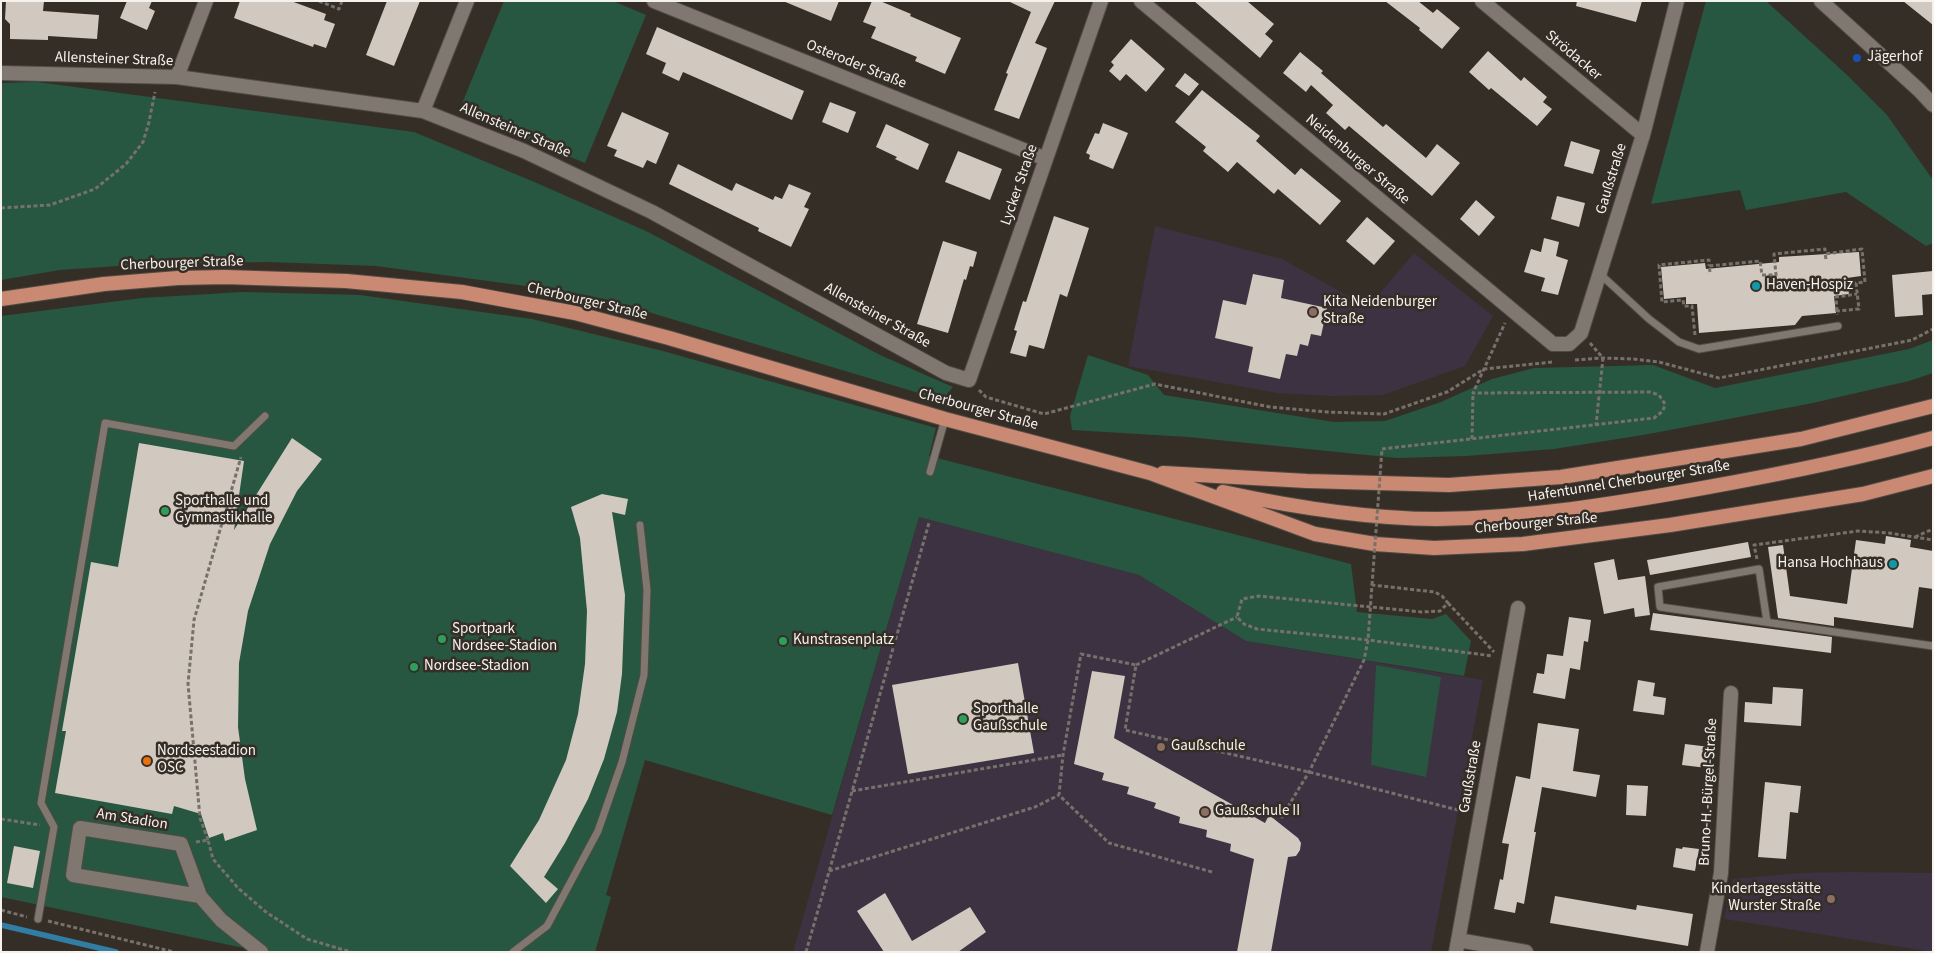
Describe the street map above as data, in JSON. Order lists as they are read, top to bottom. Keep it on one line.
{"streets":{"main road":["Cherbourger Straße","Hafentunnel Cherbourger Straße"],"street":["Strödacker","Allensteiner Straße","Osteroder Straße","Neidenburger Straße","Gaußstraße","Lycker Straße","Bruno-H.-Bürgel-Straße","Am Stadion"]},"crossings":[["Strödacker","Gaußstraße"],["Allensteiner Straße","Lycker Straße"],["Osteroder Straße","Lycker Straße"],["Neidenburger Straße","Gaußstraße"],["Cherbourger Straße","Hafentunnel Cherbourger Straße"]],"places":["Jägerhof","Haven-Hospiz","Kita Neidenburger Straße","Sporthalle und Gymnastikhalle","Hansa Hochhaus","Sportpark Nordsee-Stadion","Kunstrasenplatz","Nordsee-Stadion","Sporthalle Gaußschule","Gaußschule","Nordseestadion OSC","Gaußschule II","Kindertagesstätte Wurster Straße"]}
